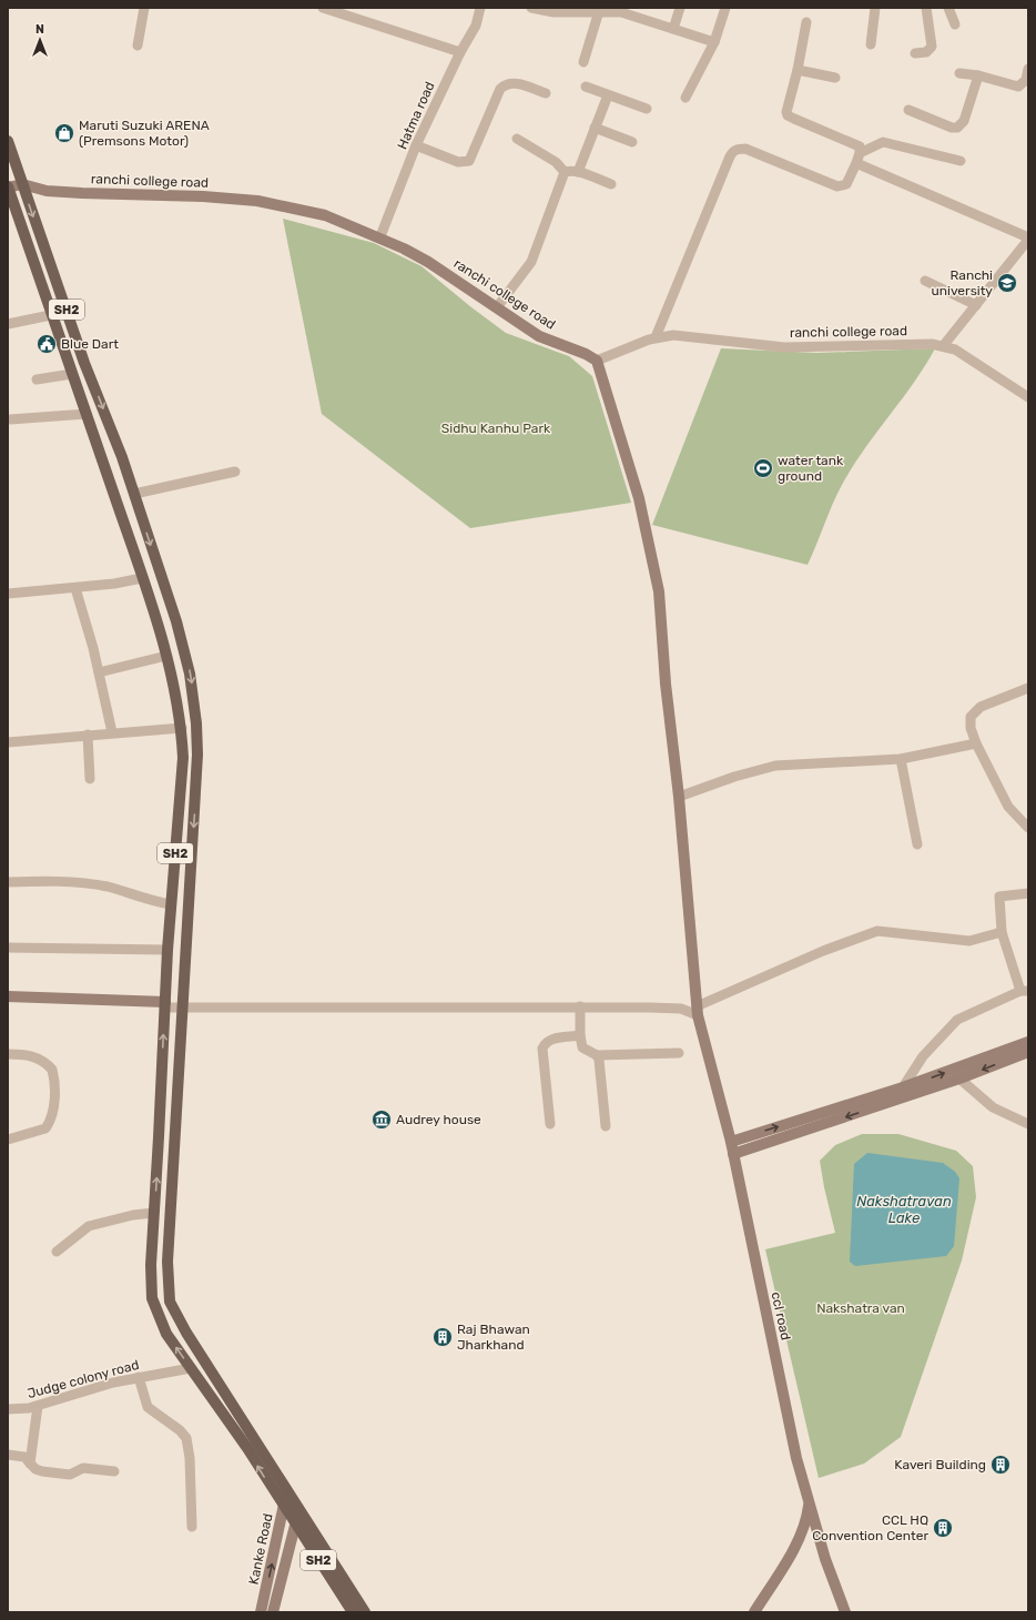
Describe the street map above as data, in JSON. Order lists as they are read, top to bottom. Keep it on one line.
{"streets":{"main road":["SH2"],"street":["Hatma road","ranchi college road","ccl road","Judge colony road","Kanke Road"]},"crossings":[["Hatma road","ranchi college road"],["ranchi college road","SH2"],["ranchi college road","ccl road"],["SH2","Judge colony road"],["SH2","Kanke Road"]],"water":["Nakshatravan Lake"],"parks":["Sidhu Kanhu Park","Nakshatra van"],"places":{"shop":["Maruti Suzuki ARENA (Premsons Motor)"],"school or university":["Ranchi university"],"public building":["Blue Dart"],"sports":["water tank ground"],"museum":["Audrey house"],"building":["Raj Bhawan Jharkhand","Kaveri Building","CCL HQ Convention Center"]},"north":"top"}
